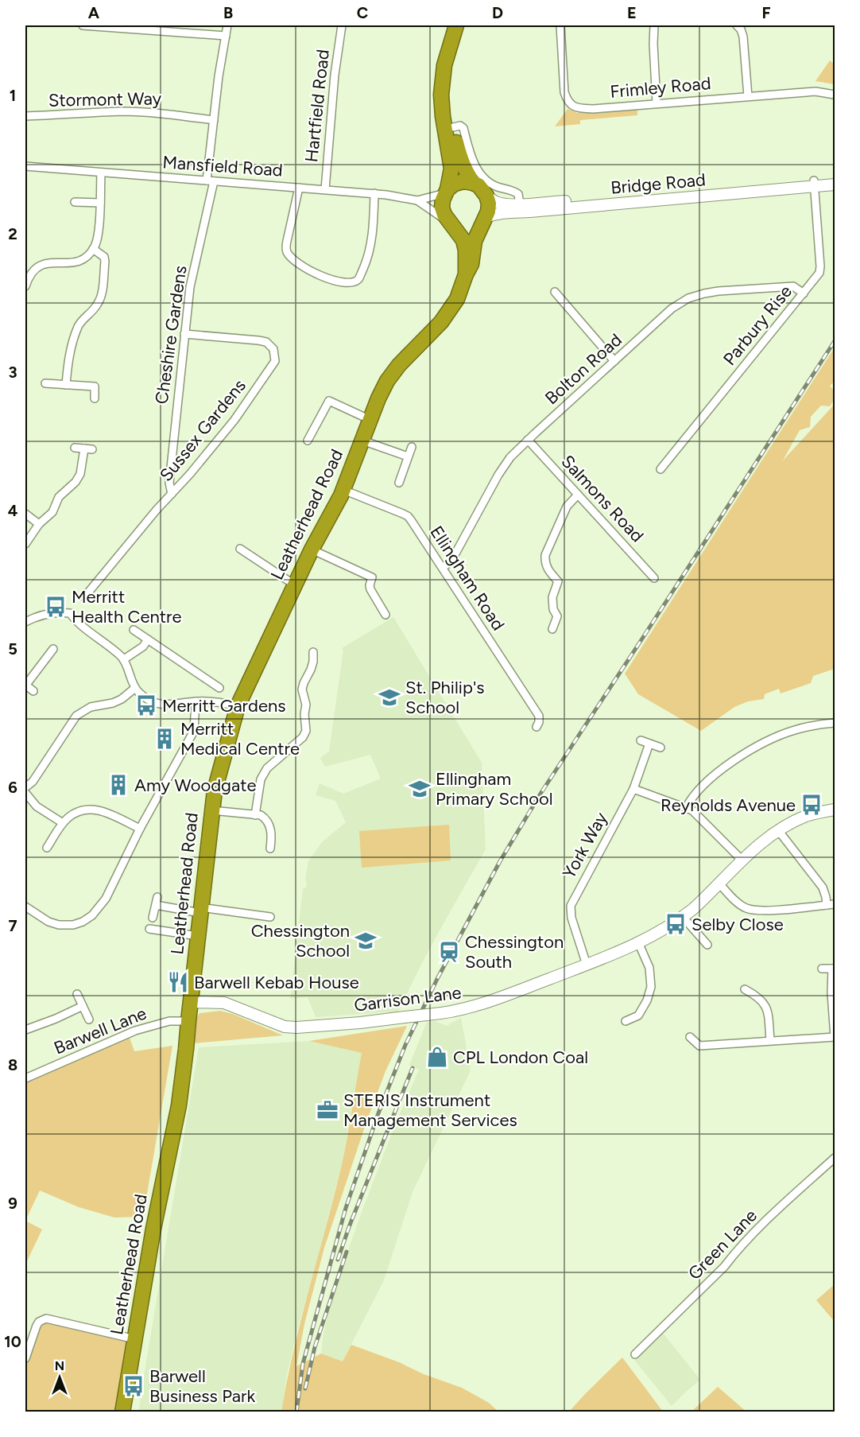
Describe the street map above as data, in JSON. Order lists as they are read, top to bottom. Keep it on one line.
{"streets":{"highway":["Leatherhead Road"],"street":["Frimley Road","Stormont Way","Hartfield Road","Mansfield Road","Bridge Road","Parbury Rise","Cheshire Gardens","Bolton Road","Sussex Gardens","Salmons Road","Ellingham Road","York Way","Garrison Lane","Barwell Lane","Green Lane"]},"crossings":[["Stormont Way","Cheshire Gardens"],["Hartfield Road","Mansfield Road"],["Mansfield Road","Bridge Road"],["Mansfield Road","Cheshire Gardens"],["Mansfield Road","Leatherhead Road"],["Bridge Road","Parbury Rise"],["Bridge Road","Leatherhead Road"],["Parbury Rise","Bolton Road"],["Cheshire Gardens","Sussex Gardens"],["Bolton Road","Salmons Road"],["Bolton Road","Ellingham Road"],["Leatherhead Road","Ellingham Road"],["Leatherhead Road","Garrison Lane"],["Leatherhead Road","Barwell Lane"],["York Way","Garrison Lane"]],"places":{"bus stop":["Merritt Health Centre","Merritt Gardens","Reynolds Avenue","Selby Close","Barwell Business Park"],"school or university":["St. Philip's School","Ellingham Primary School","Chessington School"],"building":["Merritt Medical Centre","Amy Woodgate"],"station":["Chessington South"],"restaurant":["Barwell Kebab House"],"shop":["CPL London Coal"],"office":["STERIS Instrument Management Services"]},"north":"top","grid":{"columns":["A","B","C","D","E","F"],"rows":["1","2","3","4","5","6","7","8","9","10"]}}
